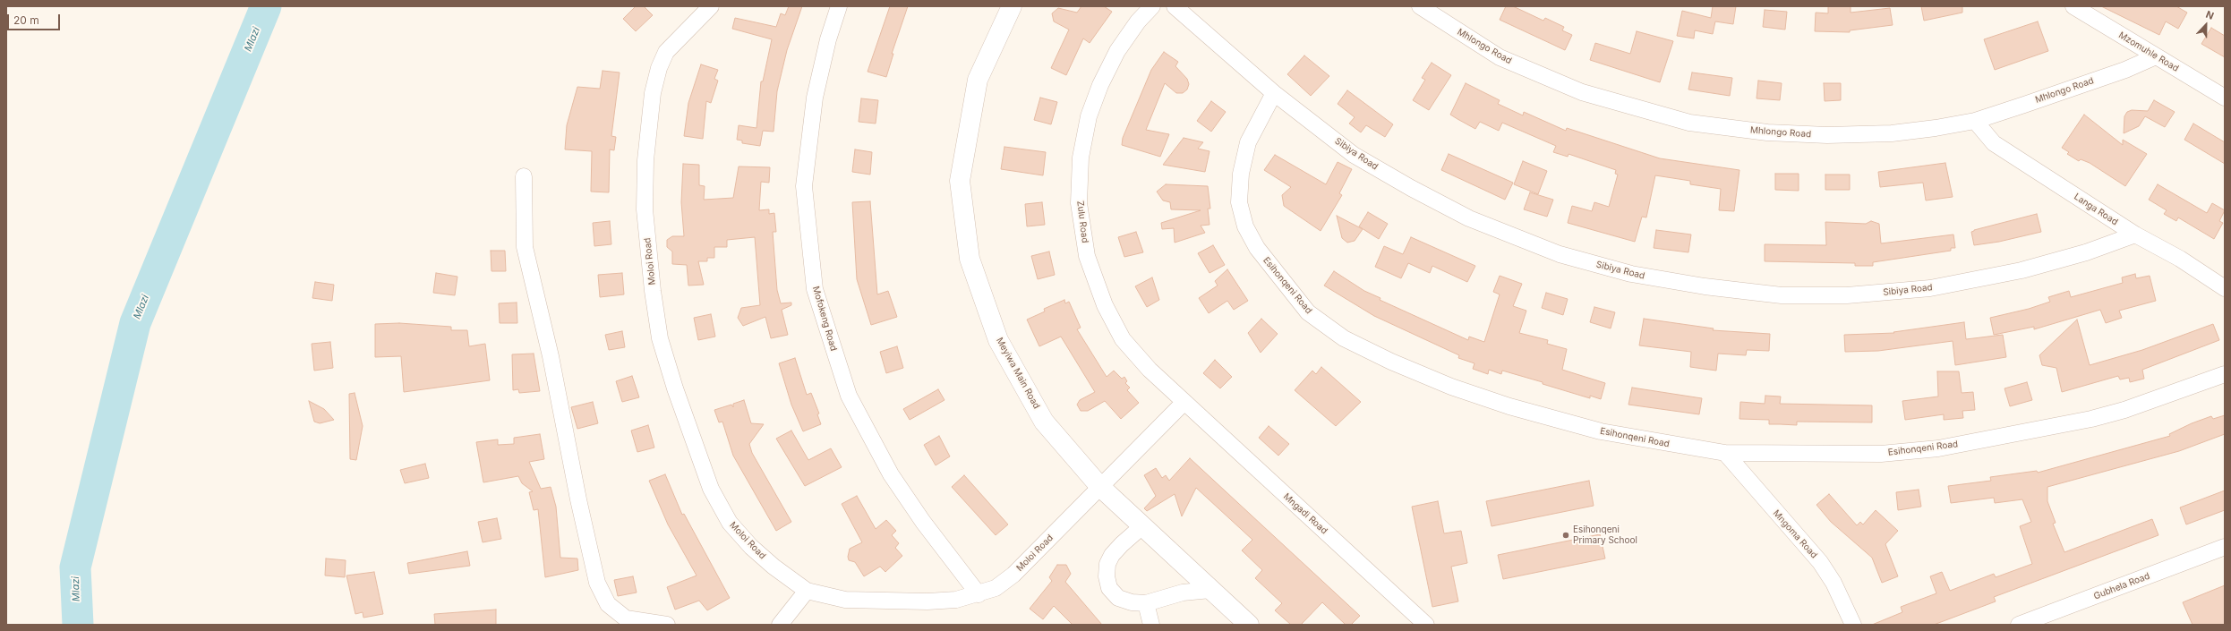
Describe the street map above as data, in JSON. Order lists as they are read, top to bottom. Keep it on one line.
{"streets":{"street":["Mhlongo Road","Mzomuhle Road","Sibiya Road","Langa Road","Zulu Road","Moloi Road","Esihonqeni Road","Mofokeng Road","Meyiwa Main Road","Mngadi Road","Mngoma Road","Gubhela Road"]},"crossings":[["Mhlongo Road","Mzomuhle Road"],["Mhlongo Road","Langa Road"],["Sibiya Road","Langa Road"],["Sibiya Road","Esihonqeni Road"],["Zulu Road","Moloi Road"],["Zulu Road","Mngadi Road"],["Moloi Road","Mofokeng Road"],["Moloi Road","Meyiwa Main Road"],["Moloi Road","Mngadi Road"],["Esihonqeni Road","Mngoma Road"]],"water":["Mlazi"],"places":["Esihonqeni Primary School"],"scale_bar":"20 m","north":"top"}
